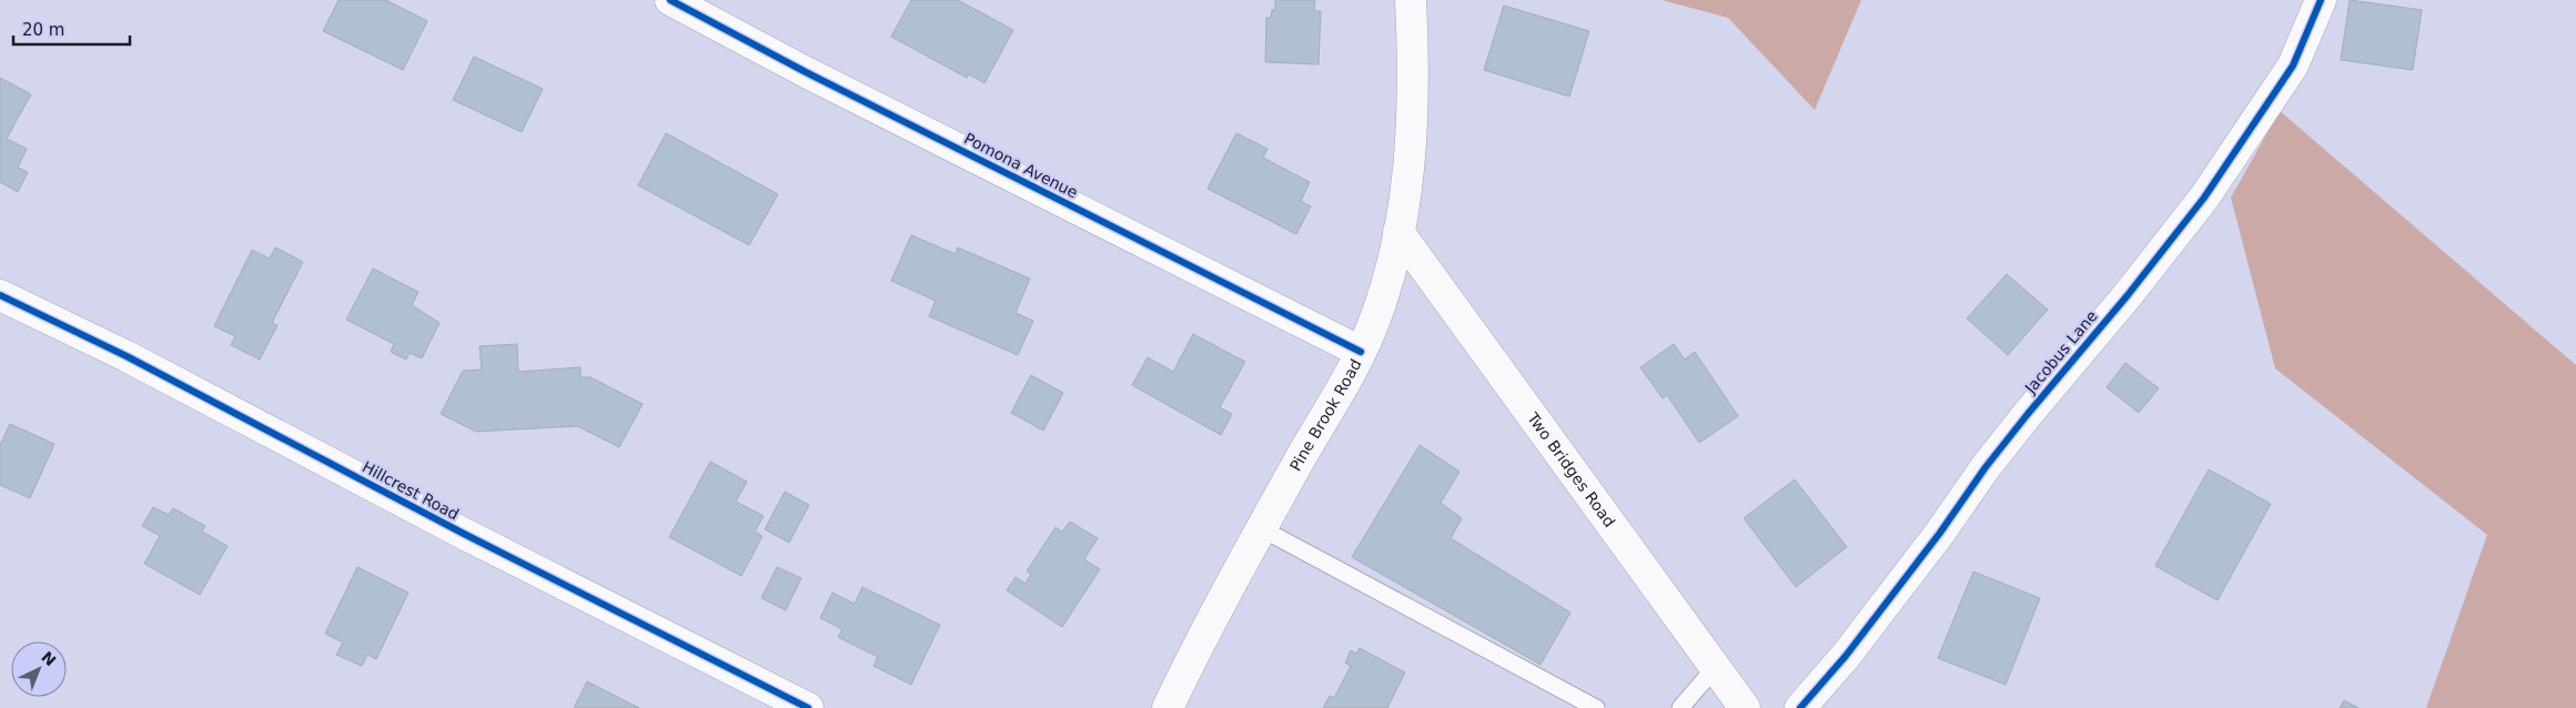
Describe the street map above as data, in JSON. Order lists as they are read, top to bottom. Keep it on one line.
{"streets":{"street":["Pomona Avenue","Jacobus Lane","Pine Brook Road","Two Bridges Road","Hillcrest Road"]},"crossings":[["Pomona Avenue","Pine Brook Road"],["Pine Brook Road","Two Bridges Road"]],"scale_bar":"20 m","north":"top right"}
